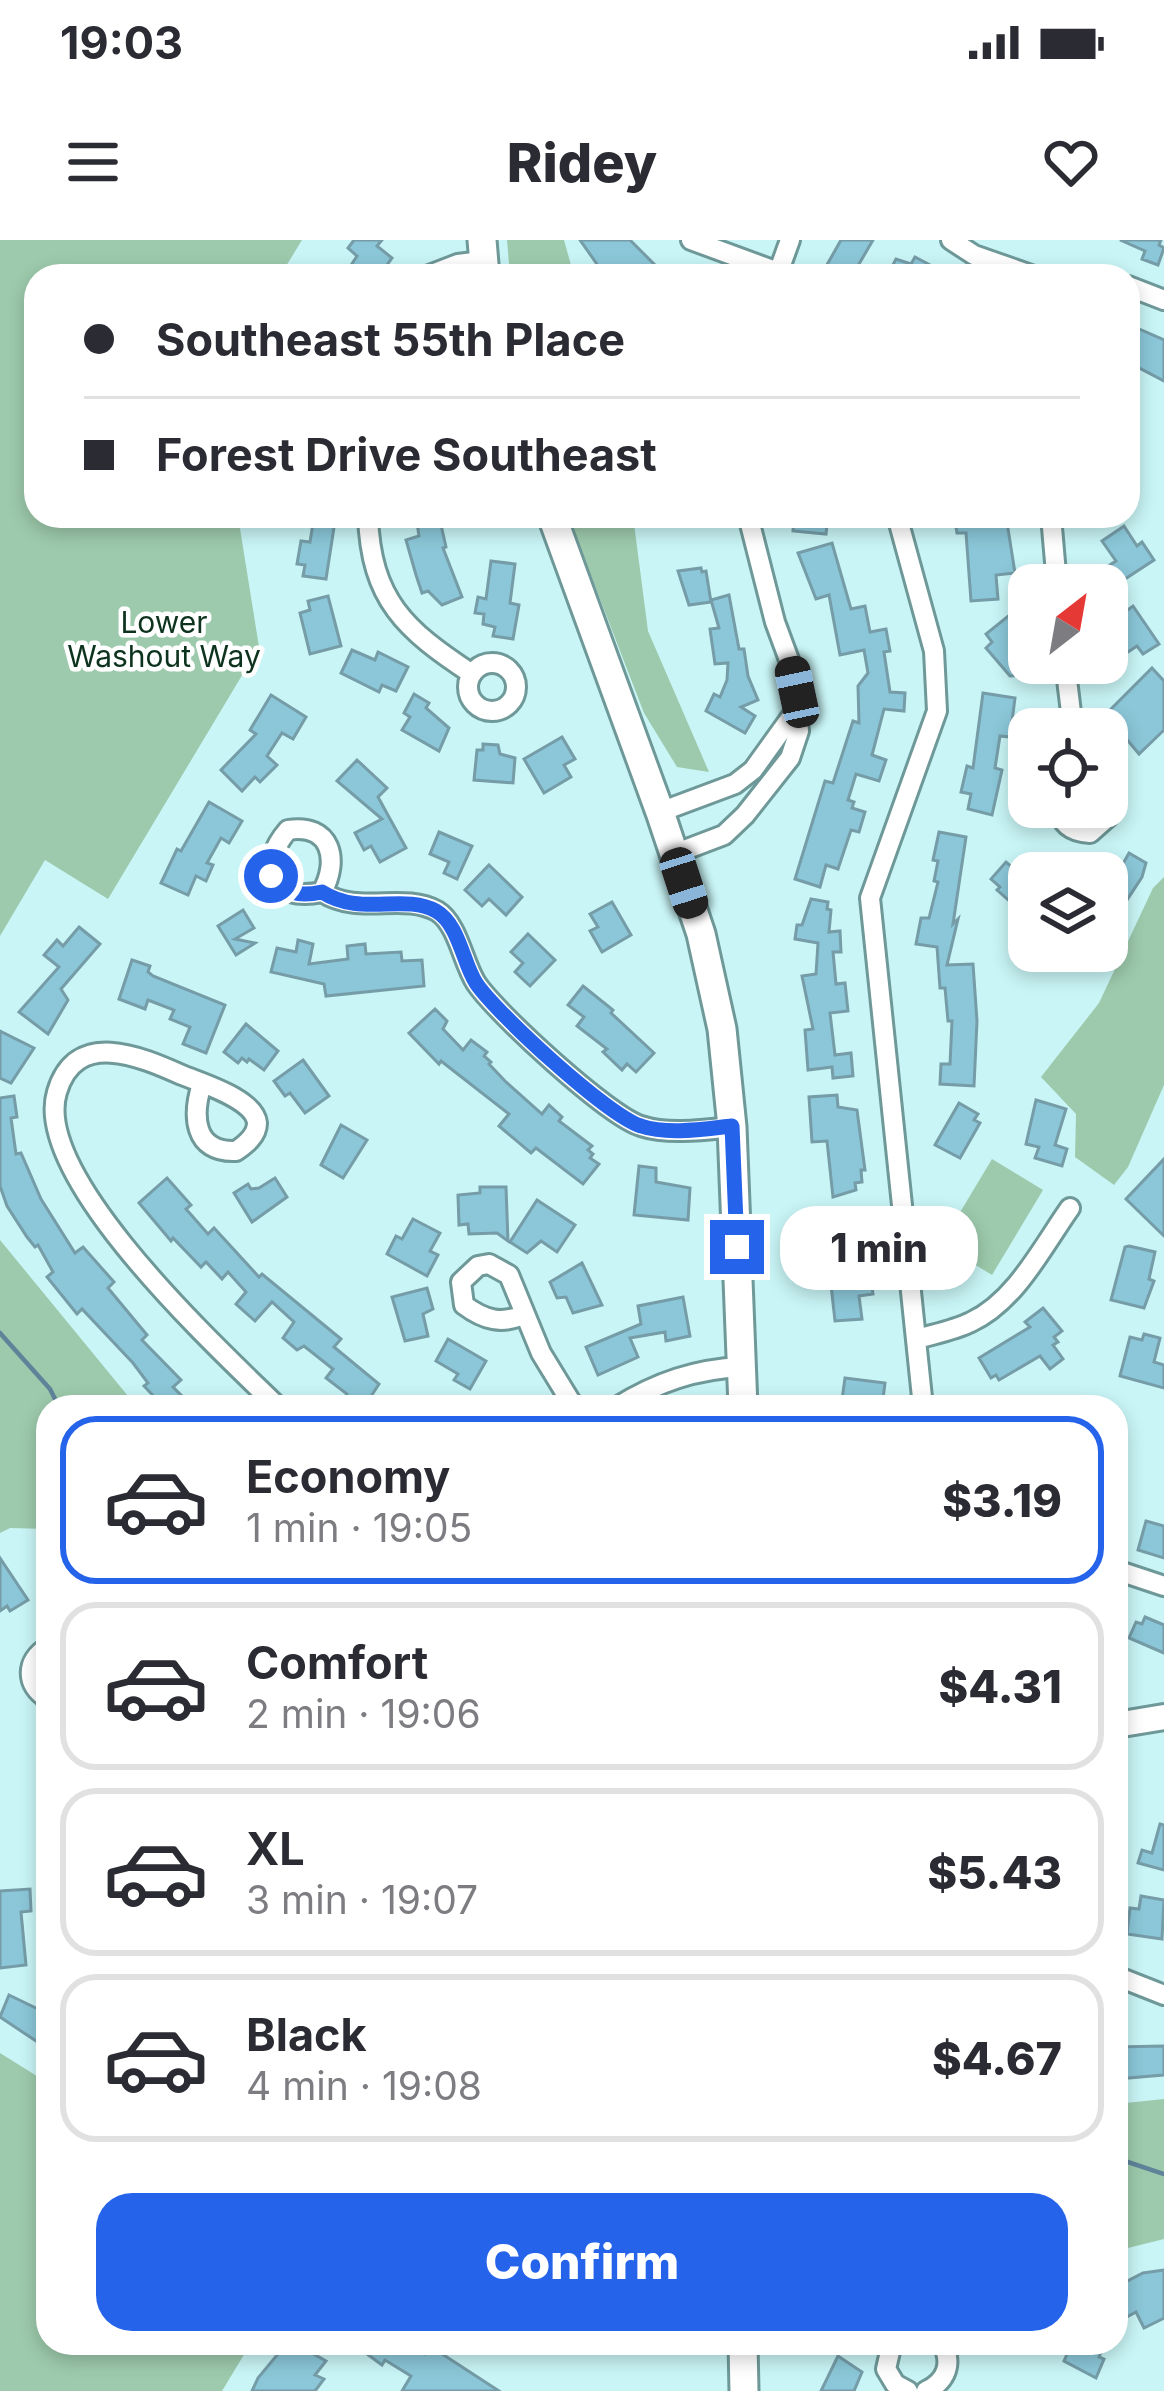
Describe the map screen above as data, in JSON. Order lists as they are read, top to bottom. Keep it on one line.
{"parks":["Lower Washout Way"],"north":"top right","page":{"status":"19:03","header":"Ridey","banner":["Southeast 55th Place","Forest Drive Southeast"],"bubble":"1 min","list":[{"name":"Economy","note":"1 min · 19:05","value":"$3.19"},{"name":"Comfort","note":"2 min · 19:06","value":"$4.31"},{"name":"XL","note":"3 min · 19:07","value":"$5.43"},{"name":"Black","note":"4 min · 19:08","value":"$4.67"}],"buttons":"Confirm"}}
